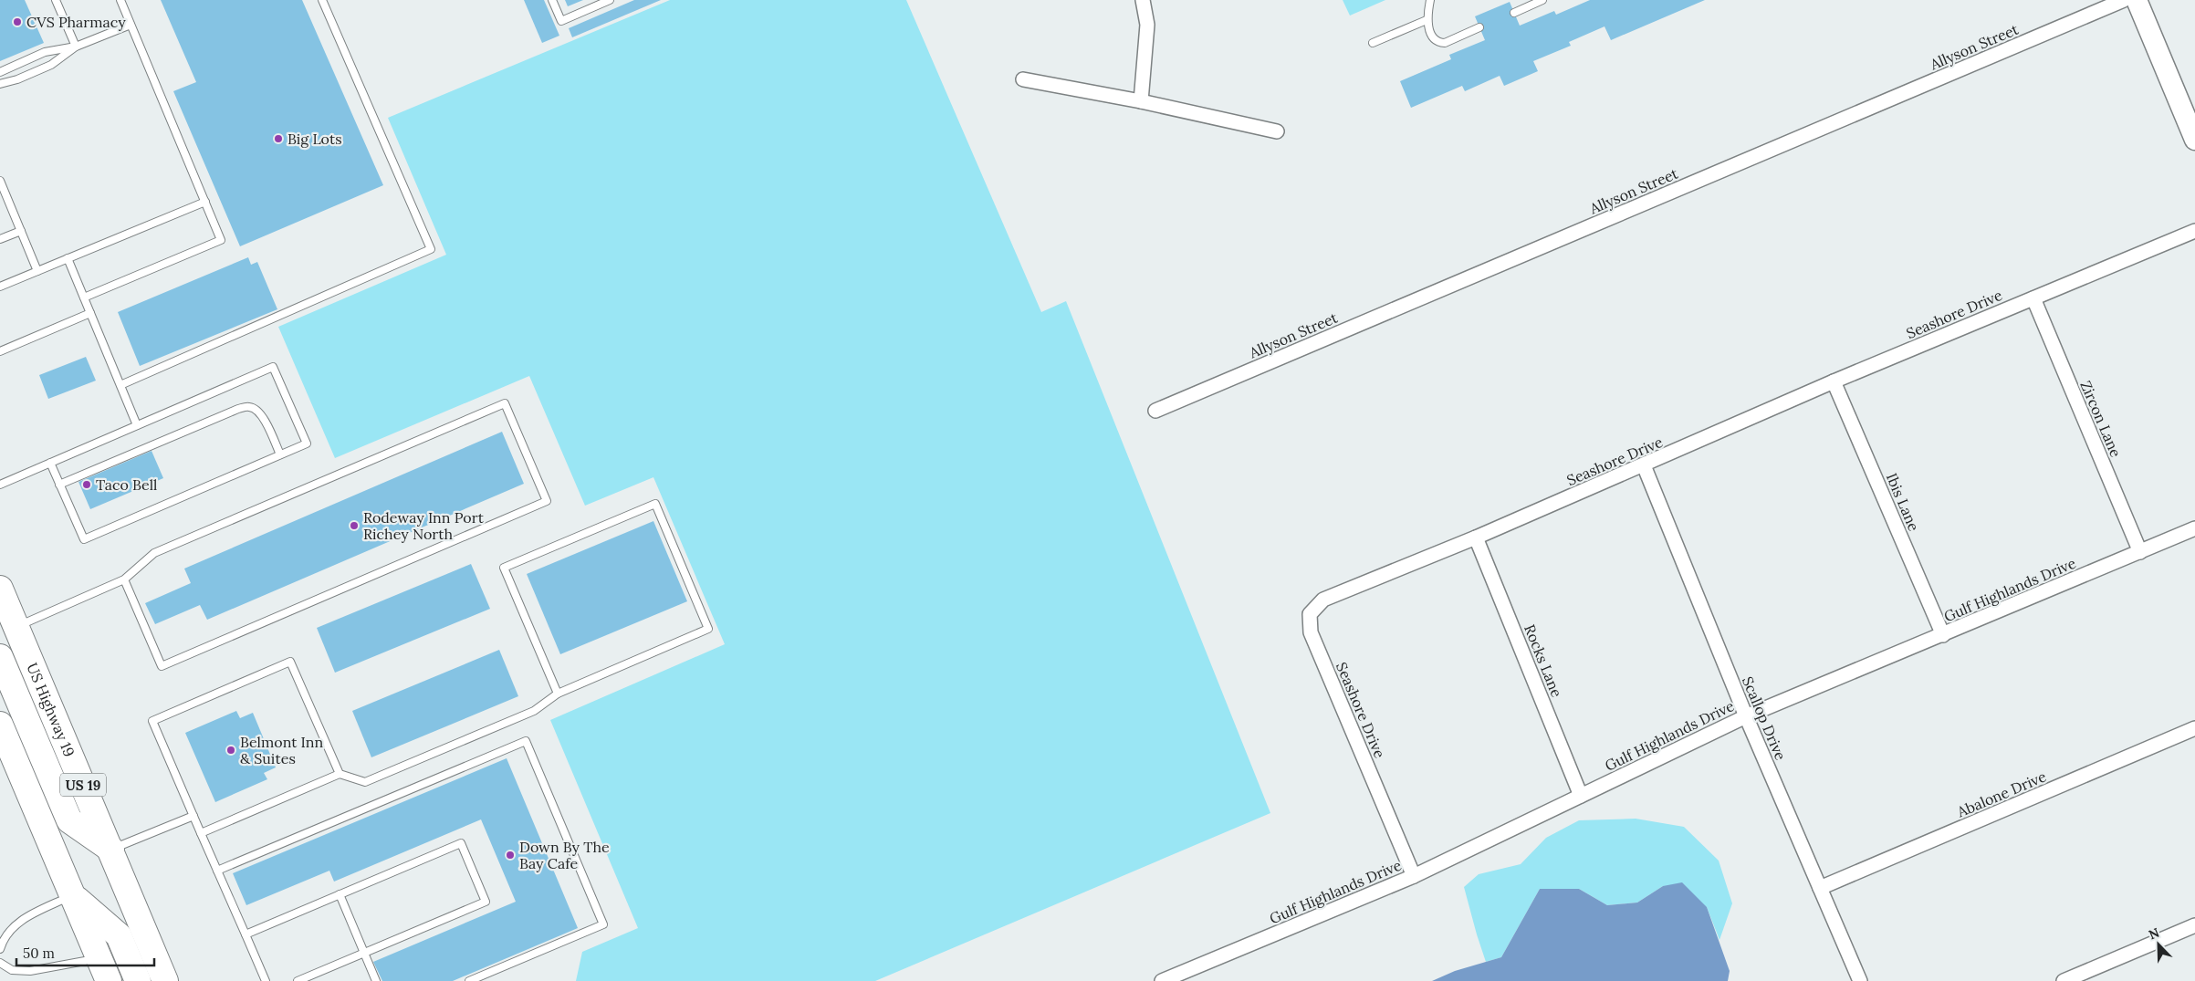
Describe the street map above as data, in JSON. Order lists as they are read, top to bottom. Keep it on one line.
{"streets":{"highway":["US Highway 19","US 19"],"street":["Allyson Street","Seashore Drive","Zircon Lane","Ibis Lane","Gulf Highlands Drive","Rocks Lane","Scallop Drive","Abalone Drive"]},"crossings":[["Seashore Drive","Zircon Lane"],["Seashore Drive","Ibis Lane"],["Seashore Drive","Gulf Highlands Drive"],["Seashore Drive","Rocks Lane"],["Seashore Drive","Scallop Drive"],["Zircon Lane","Gulf Highlands Drive"],["Ibis Lane","Gulf Highlands Drive"],["Gulf Highlands Drive","Rocks Lane"],["Gulf Highlands Drive","Scallop Drive"],["Scallop Drive","Abalone Drive"]],"places":["CVS Pharmacy","Big Lots","Taco Bell","Rodeway Inn Port Richey North","Belmont Inn & Suites","Down By The Bay Cafe"],"scale_bar":"50 m","north":"top left"}
